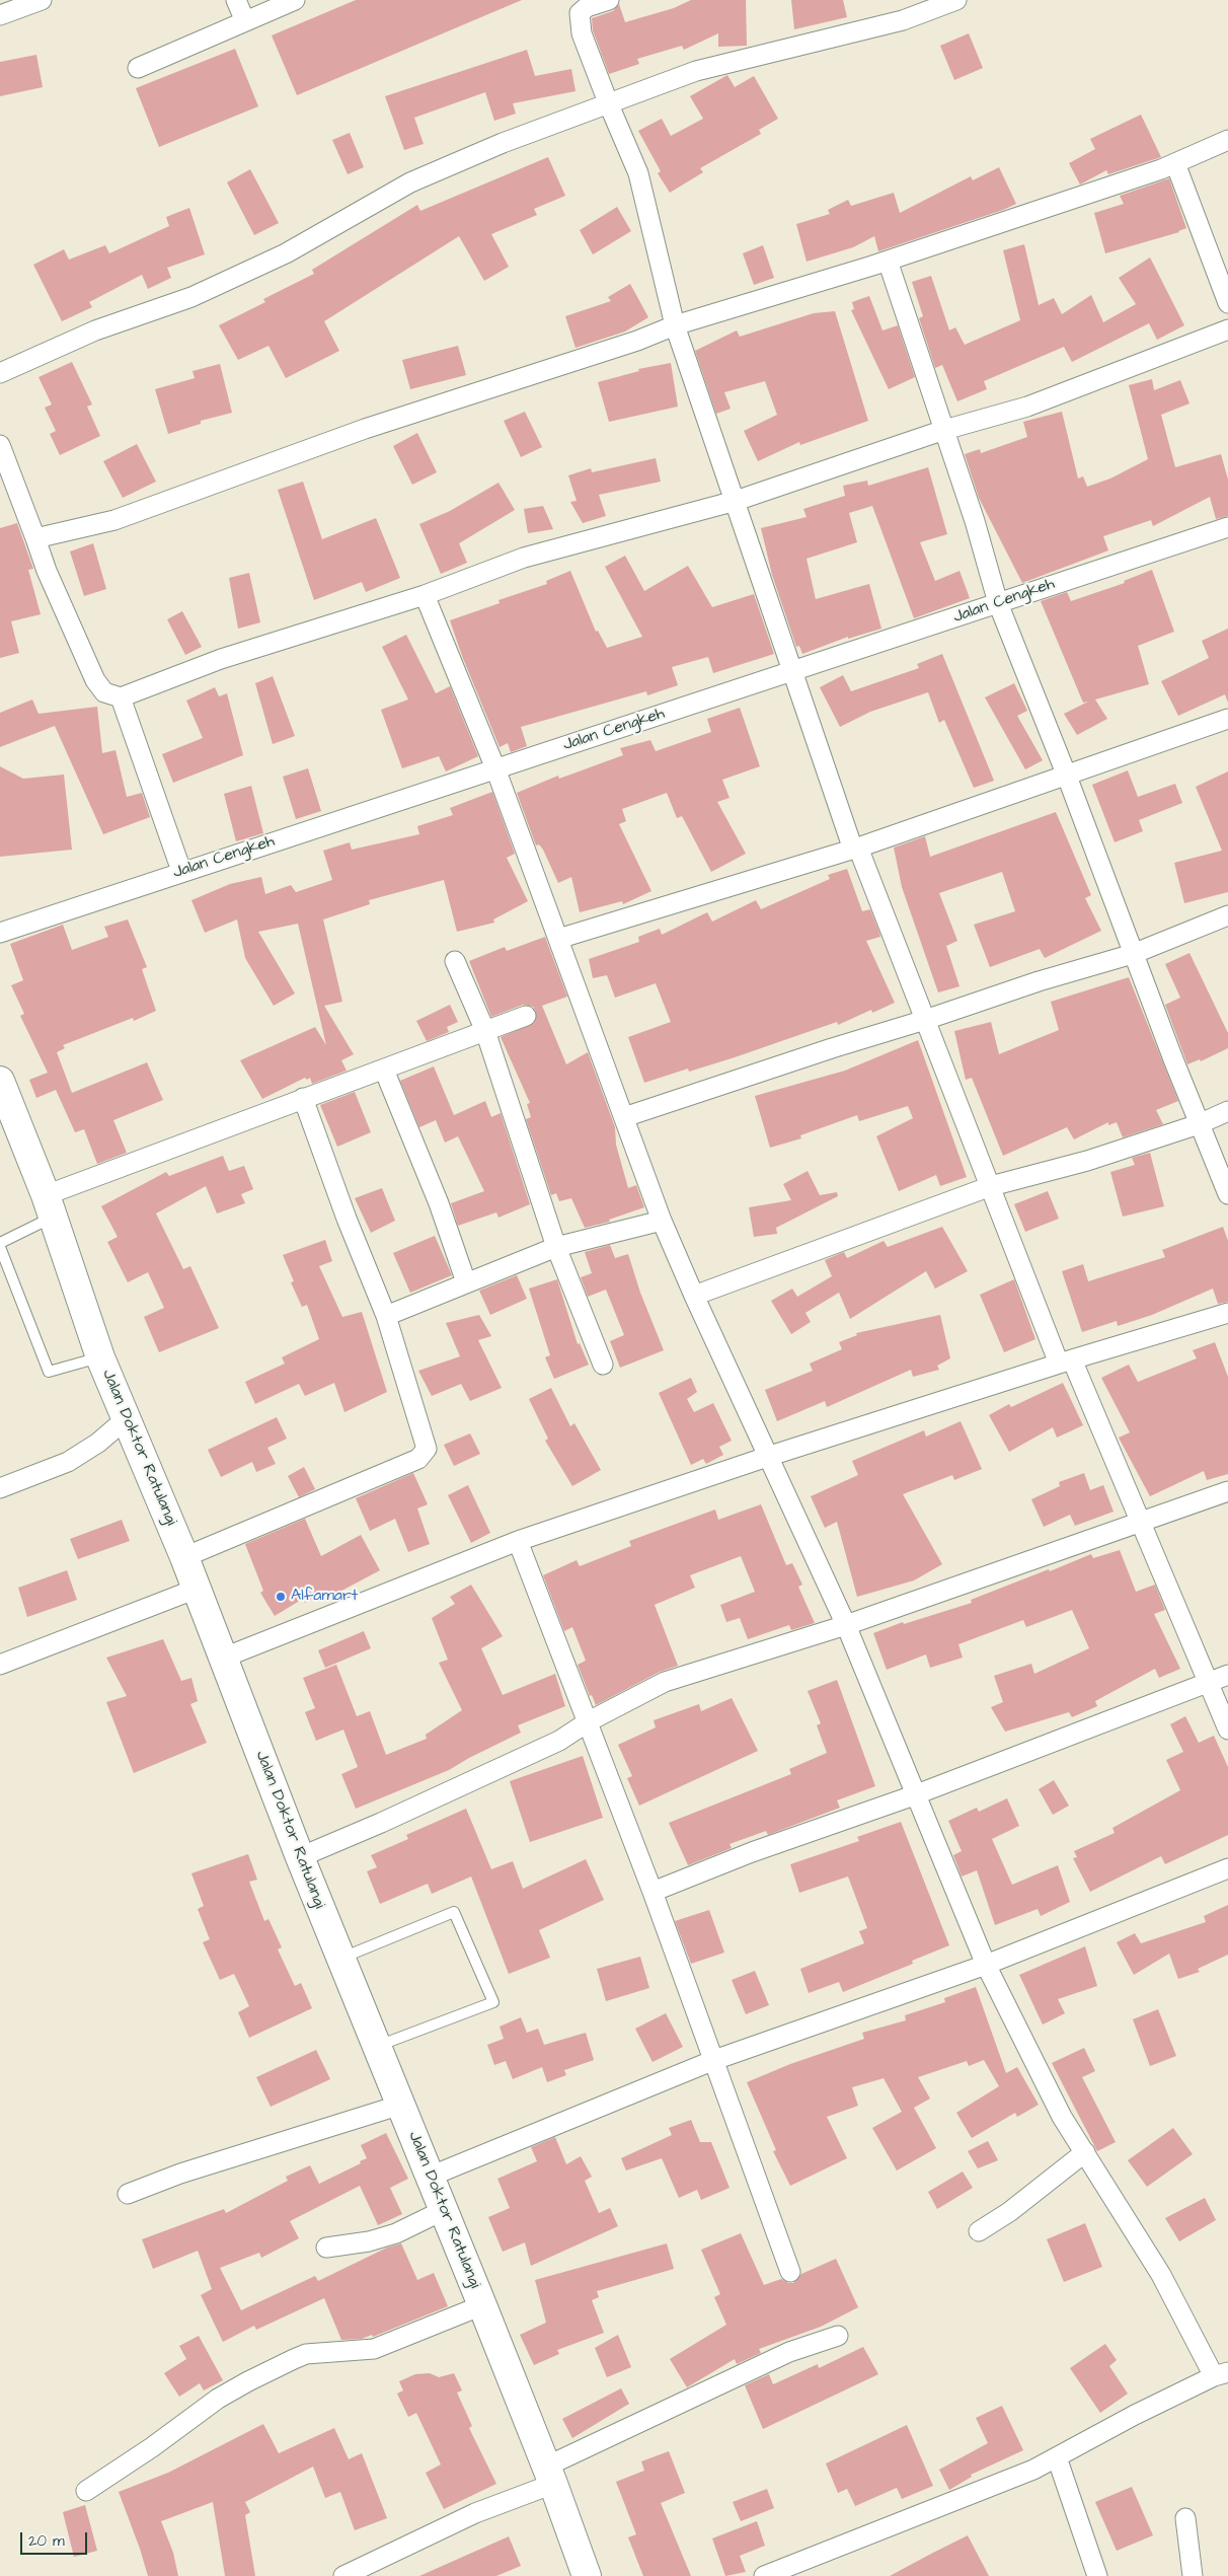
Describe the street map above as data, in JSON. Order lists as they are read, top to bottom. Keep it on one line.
{"streets":{"highway":["Jalan Doktor Ratulangi"],"street":["Jalan Cengkeh"]},"places":["Alfamart"],"scale_bar":"20 m"}
